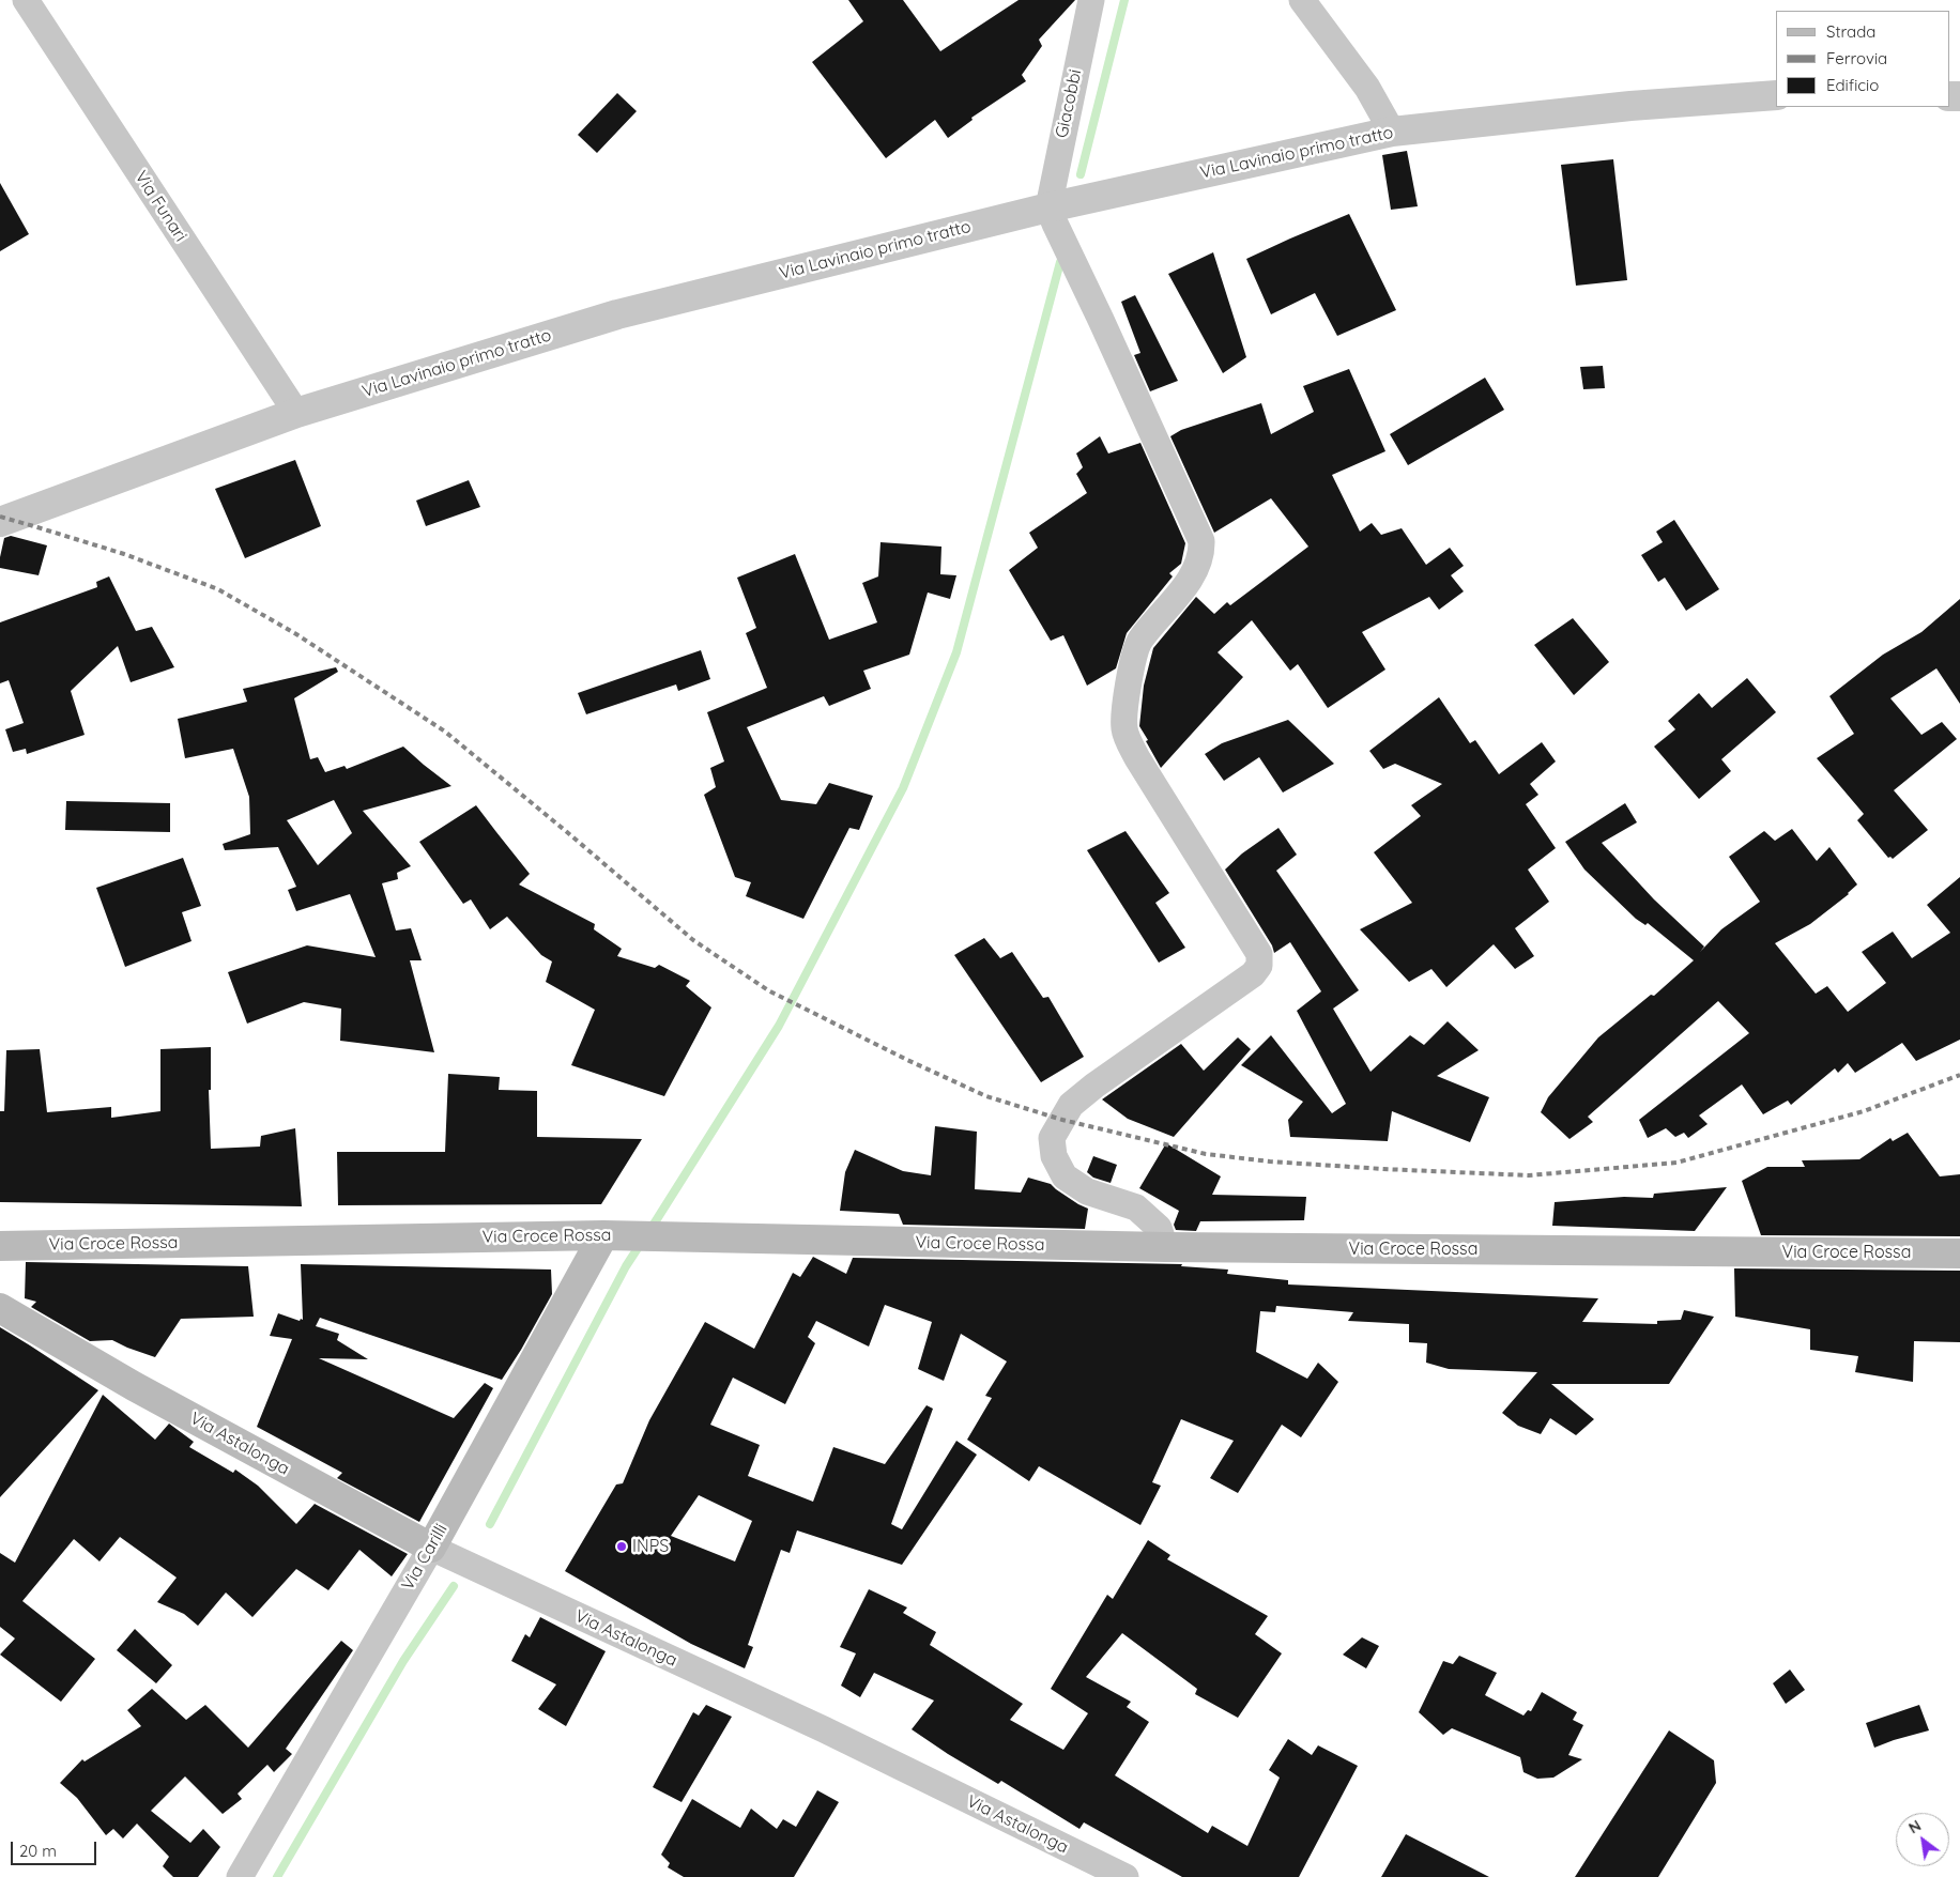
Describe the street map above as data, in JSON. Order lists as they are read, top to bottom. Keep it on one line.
{"streets":{"main road":["Via Croce Rossa","Via Astalonga","Via Carilli"],"street":["Giacobbi","Via Lavinaio primo tratto","Via Funari"]},"crossings":[["Giacobbi","Via Lavinaio primo tratto"],["Via Lavinaio primo tratto","Via Funari"],["Via Croce Rossa","Via Carilli"],["Via Astalonga","Via Carilli"]],"places":["INPS"],"legend":["Strada","Ferrovia","Edificio"],"scale_bar":"20 m","north":"top left"}
